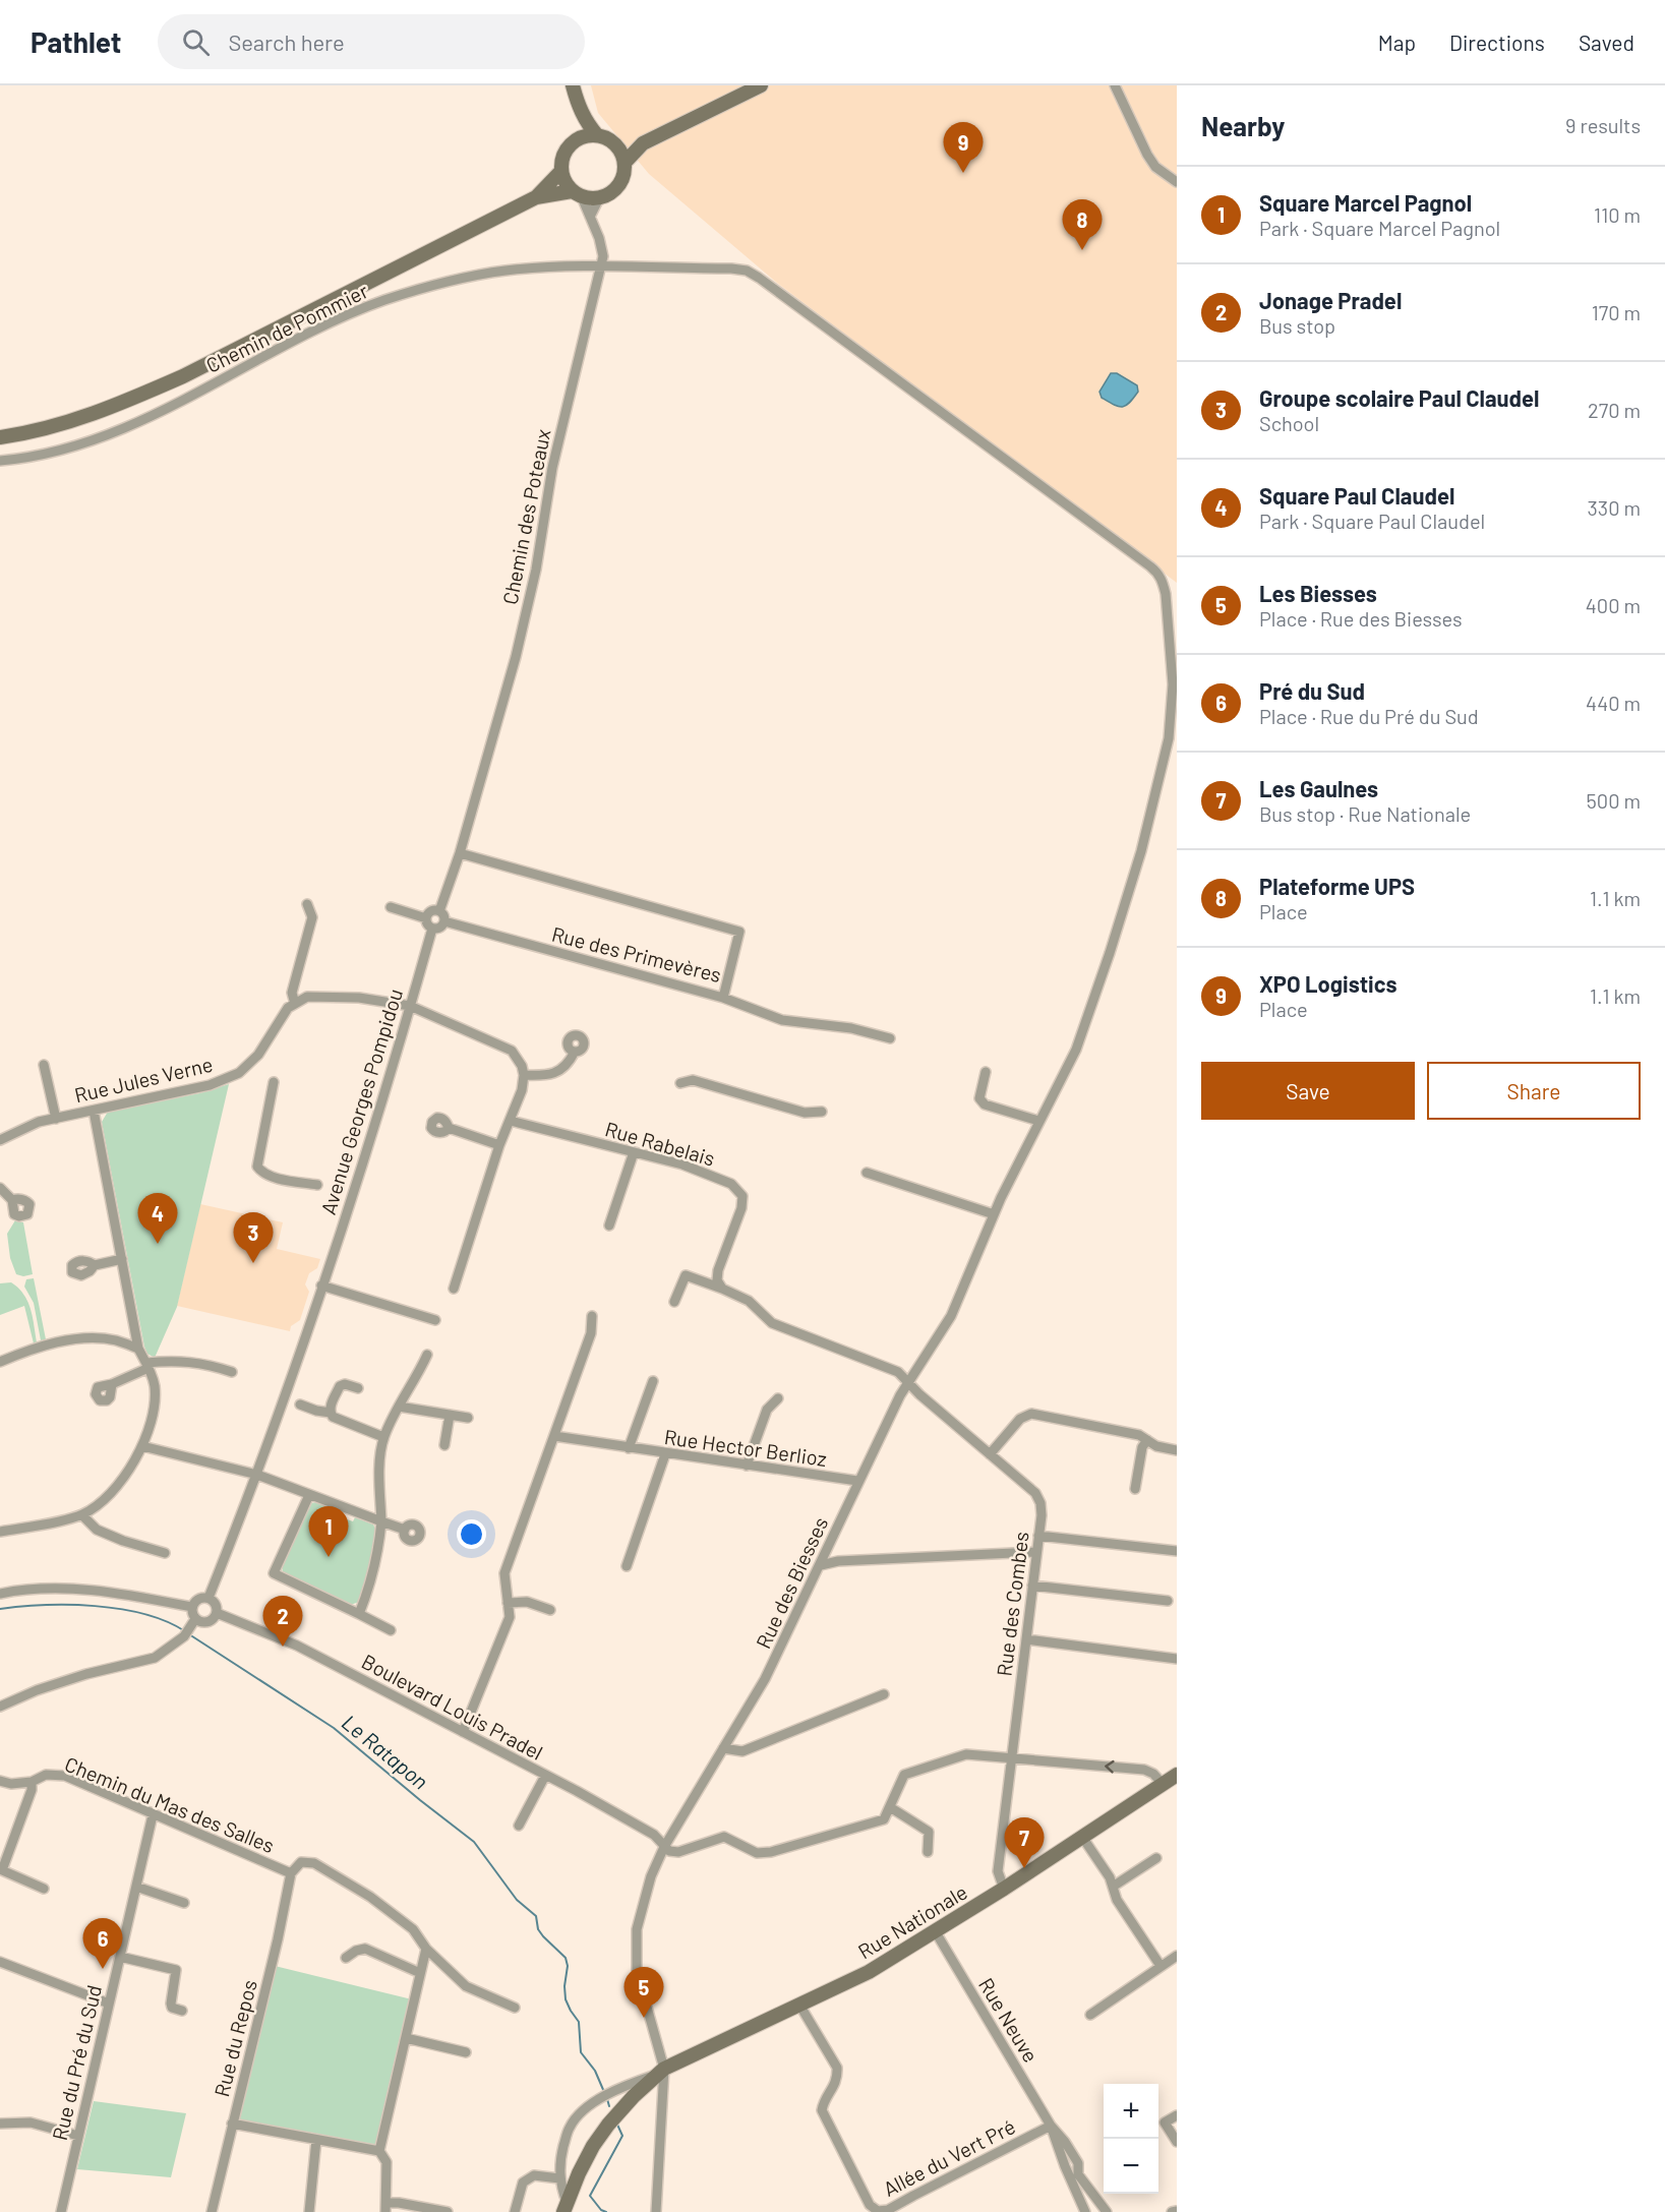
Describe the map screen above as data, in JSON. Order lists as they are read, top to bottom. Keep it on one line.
{"streets":{"main road":["Rue Nationale"],"street":["Chemin de Pommier","Chemin des Poteaux","Rue des Primevères","Rue Jules Verne","Avenue Georges Pompidou","Rue Rabelais","Rue Hector Berlioz","Rue des Biesses","Rue des Combes","Boulevard Louis Pradel","Chemin du Mas des Salles","Rue Neuve","Rue du Repos","Rue du Pré du Sud","Allée du Vert Pré"]},"crossings":[["Chemin de Pommier","Chemin des Poteaux"],["Chemin de Pommier","Rue des Biesses"],["Chemin des Poteaux","Rue des Primevères"],["Rue des Primevères","Avenue Georges Pompidou"],["Avenue Georges Pompidou","Boulevard Louis Pradel"],["Rue Hector Berlioz","Rue des Biesses"],["Rue des Biesses","Rue des Combes"],["Rue des Biesses","Boulevard Louis Pradel"],["Rue des Biesses","Rue Nationale"],["Rue des Combes","Rue Nationale"],["Chemin du Mas des Salles","Rue du Repos"],["Chemin du Mas des Salles","Rue du Pré du Sud"],["Rue Nationale","Rue Neuve"],["Rue Nationale","Allée du Vert Pré"],["Rue Neuve","Allée du Vert Pré"]],"water":["Le Ratapon"],"page":{"header":"Pathlet","search":"Search here","nav":["Map","Directions","Saved"],"heading":["Nearby","9 results"],"pins":["9","8","4","3","1","2","7","6","5"],"list":[{"mark":"1","name":"Square Marcel Pagnol","note":"Park · Square Marcel Pagnol","value":"110 m"},{"mark":"2","name":"Jonage Pradel","note":"Bus stop","value":"170 m"},{"mark":"3","name":"Groupe scolaire Paul Claudel","note":"School","value":"270 m"},{"mark":"4","name":"Square Paul Claudel","note":"Park · Square Paul Claudel","value":"330 m"},{"mark":"5","name":"Les Biesses","note":"Place · Rue des Biesses","value":"400 m"},{"mark":"6","name":"Pré du Sud","note":"Place · Rue du Pré du Sud","value":"440 m"},{"mark":"7","name":"Les Gaulnes","note":"Bus stop · Rue Nationale","value":"500 m"},{"mark":"8","name":"Plateforme UPS","note":"Place","value":"1.1 km"},{"mark":"9","name":"XPO Logistics","note":"Place","value":"1.1 km"}],"buttons":["Save","Share"],"map_buttons":["+","−"]}}
